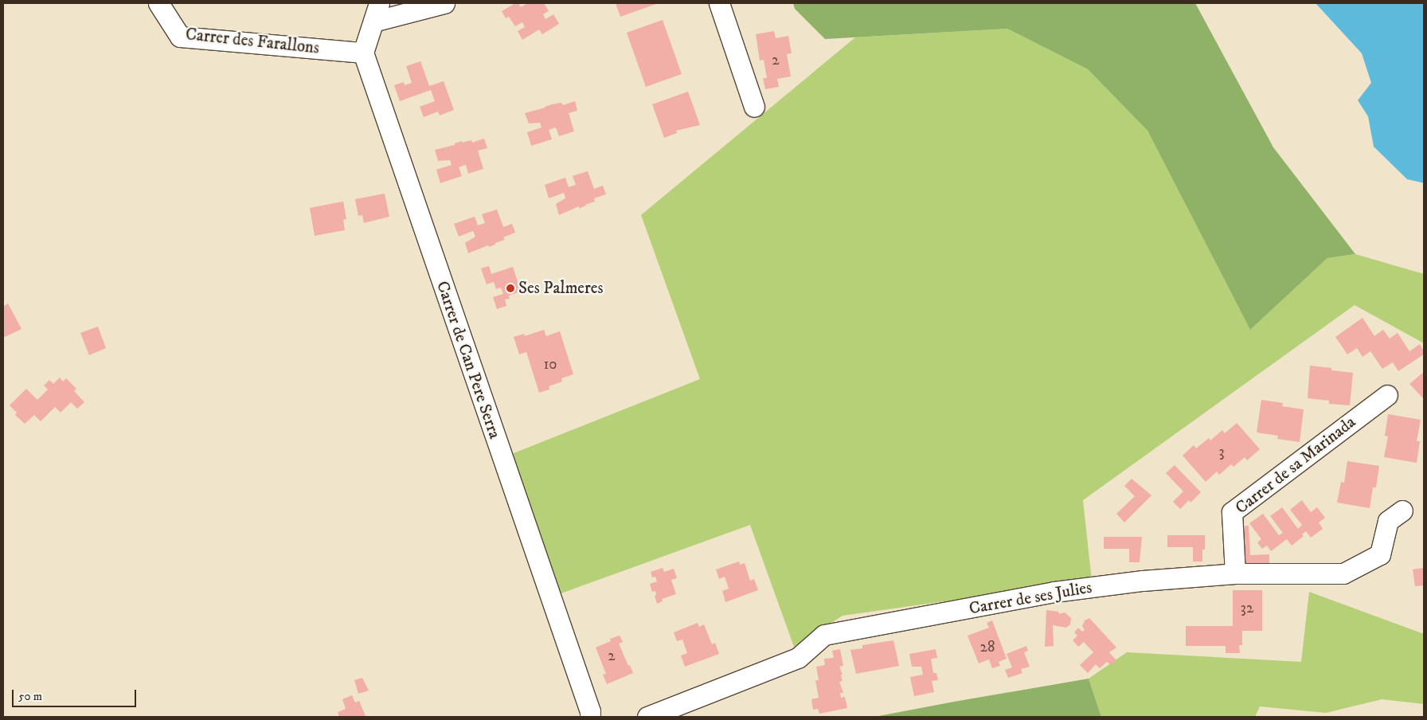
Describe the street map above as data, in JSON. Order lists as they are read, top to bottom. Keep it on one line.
{"streets":{"street":["Carrer des Farallons","Carrer de Can Pere Serra","Carrer de sa Marinada","Carrer de ses Julies"]},"crossings":[["Carrer des Farallons","Carrer de Can Pere Serra"],["Carrer de sa Marinada","Carrer de ses Julies"]],"places":["Ses Palmeres"],"house_numbers":["2","10","3","32","28","2"],"scale_bar":"50 m"}
